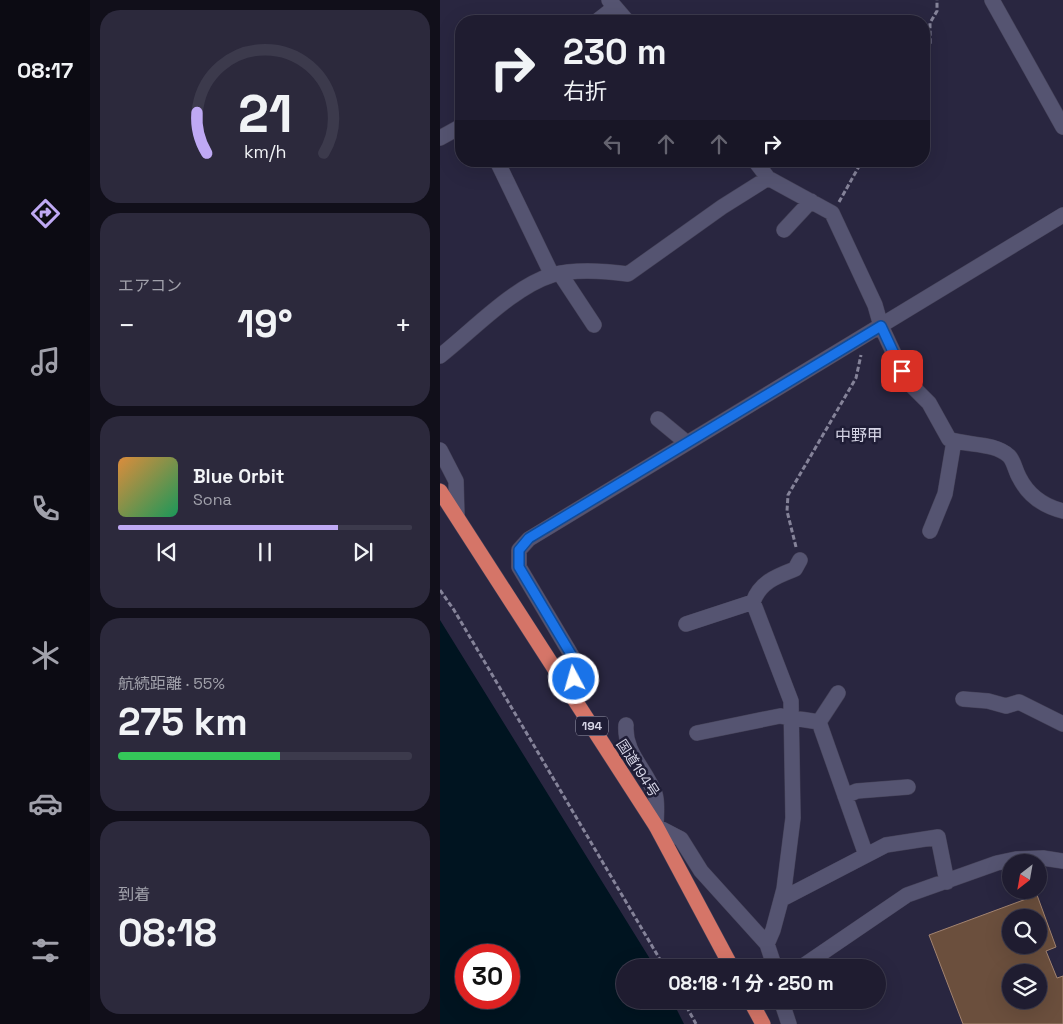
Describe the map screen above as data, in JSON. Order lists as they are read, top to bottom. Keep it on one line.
{"streets":{"highway":["194","国道194号"]},"districts":["中野甲"],"north":"bottom left","page":{"tabs":"08:17","turn":["230 m","右折"],"tile":["エアコン",["航続距離 · 55%","275 km"],["到着","08:18"]],"heat":["−","19°","+"],"song":["Blue Orbit","Sona"],"limit":"30","trip":"08:18 · 1 分 · 250 m","gauge":["21","km/h"]}}
